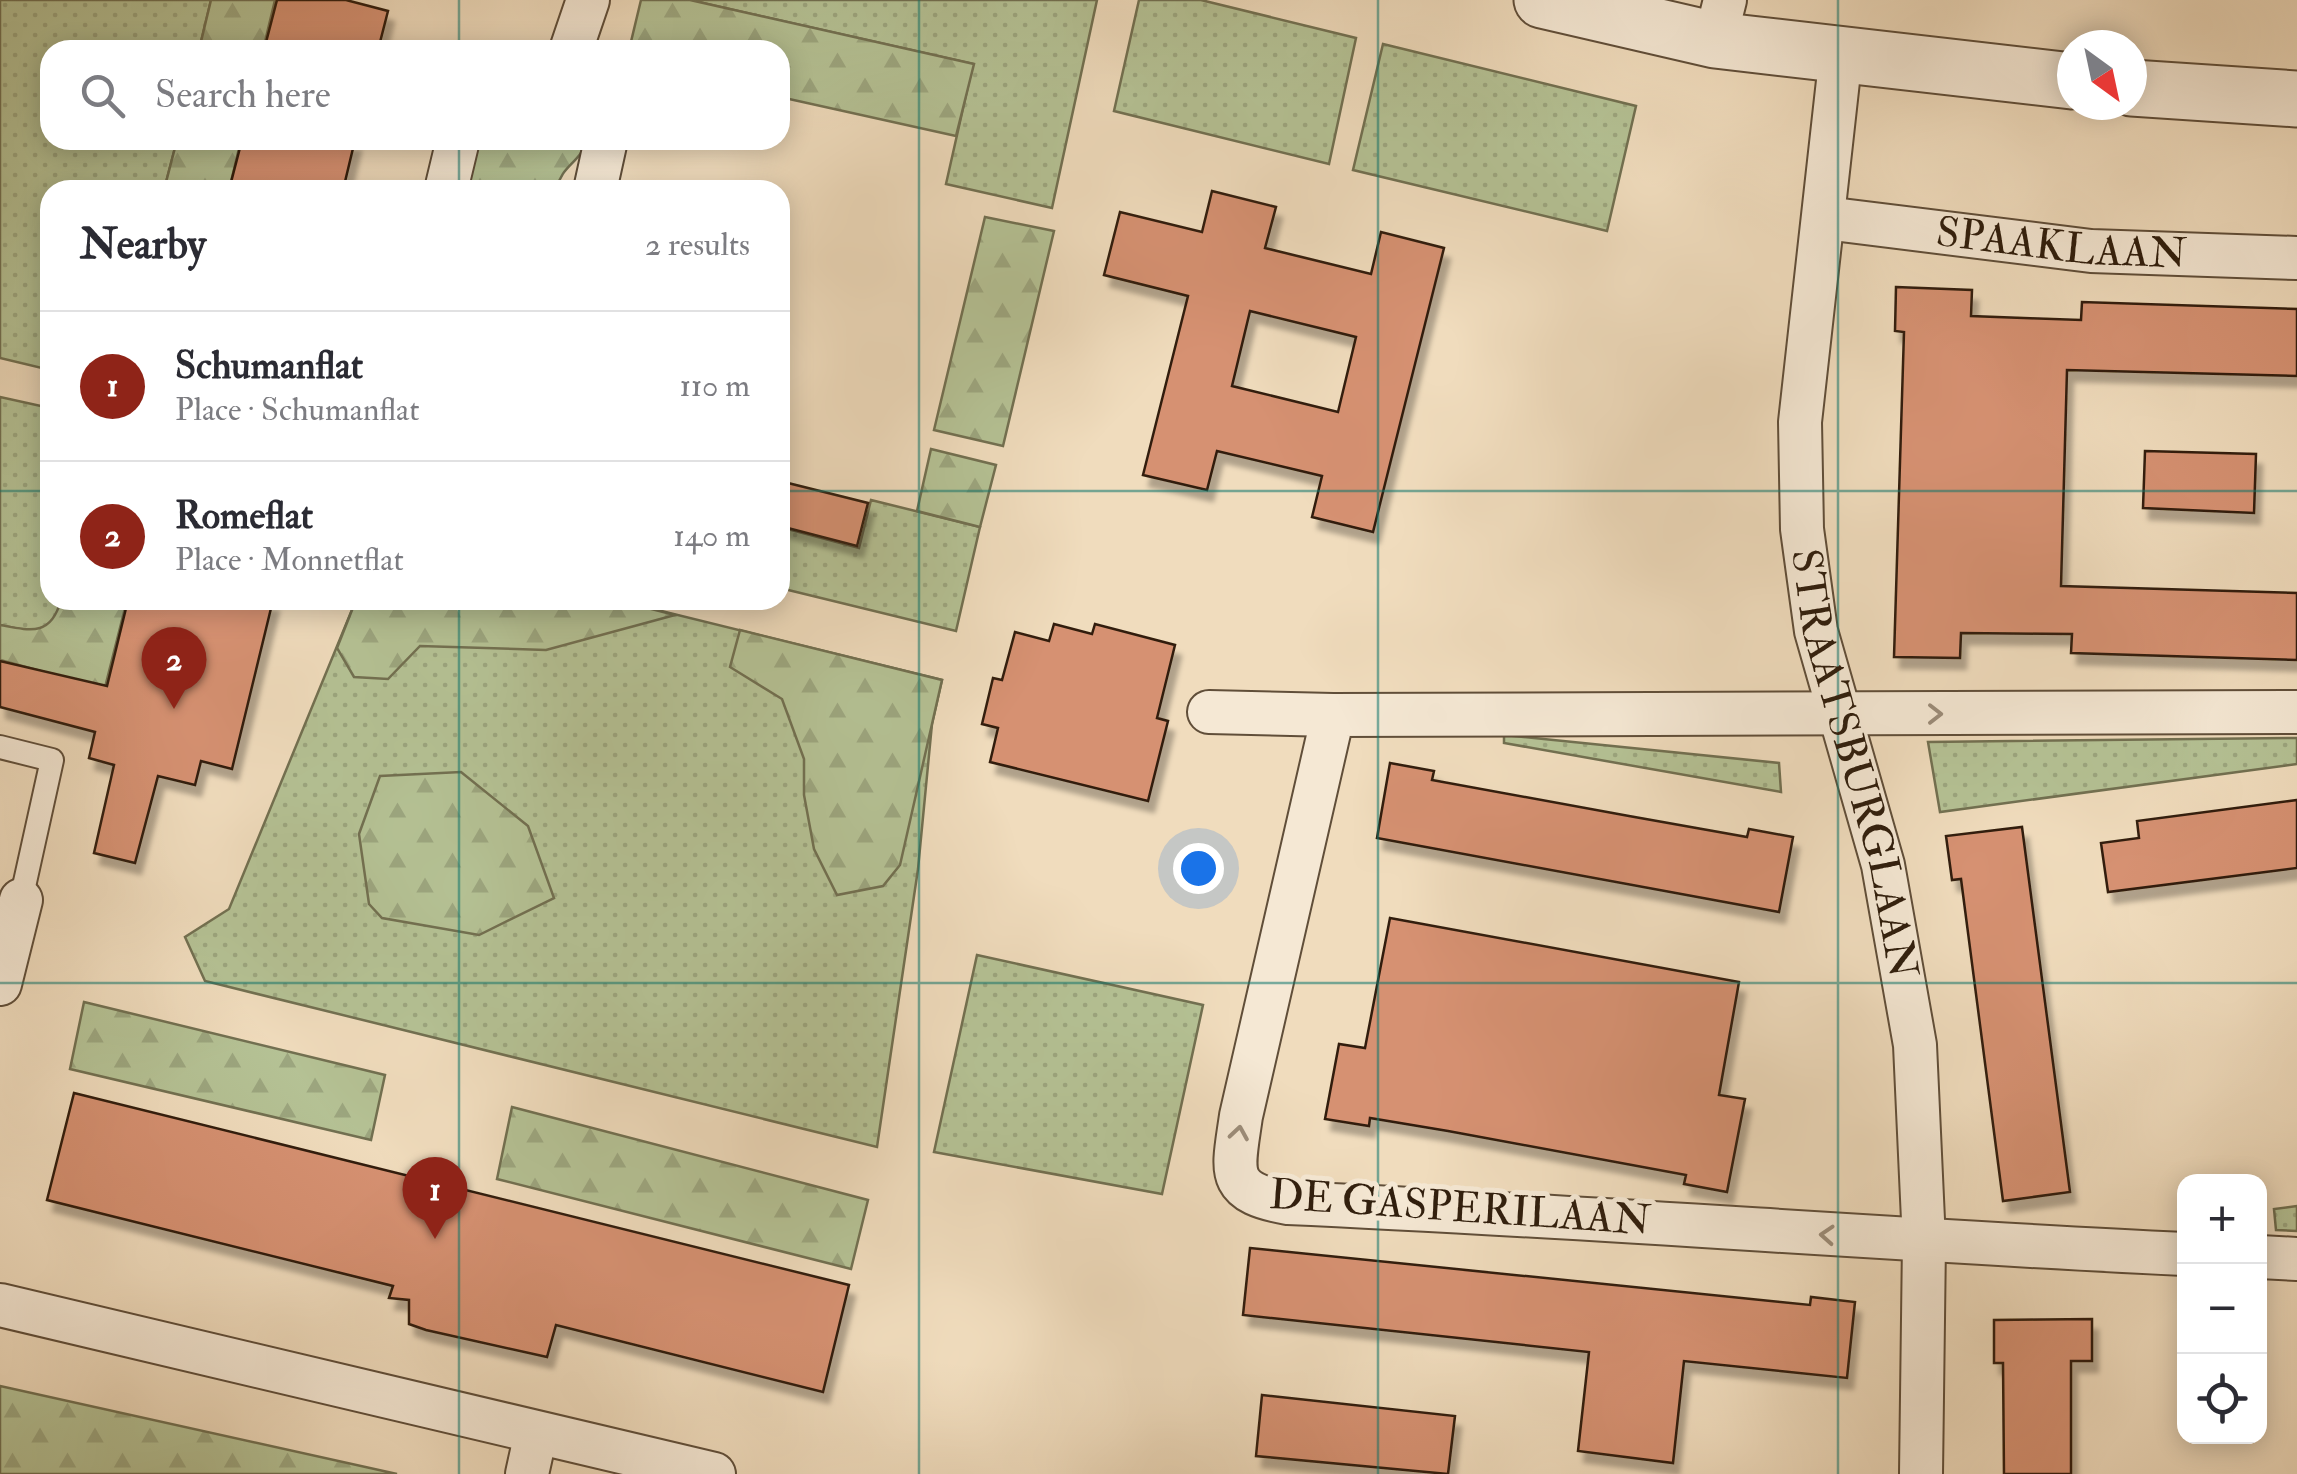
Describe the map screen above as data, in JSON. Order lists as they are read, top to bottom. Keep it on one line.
{"streets":{"street":["SPAAKLAAN","STRAATSBURGLAAN","DE GASPERILAAN"]},"crossings":[["SPAAKLAAN","STRAATSBURGLAAN"],["STRAATSBURGLAAN","DE GASPERILAAN"]],"north":"bottom right","page":{"search":"Search here","heading":["Nearby","2 results"],"list":[{"mark":"1","name":"Schumanflat","note":"Place · Schumanflat","value":"110 m"},{"mark":"2","name":"Romeflat","note":"Place · Monnetflat","value":"140 m"}],"pins":["2","1"],"map_buttons":["+","−"]}}
